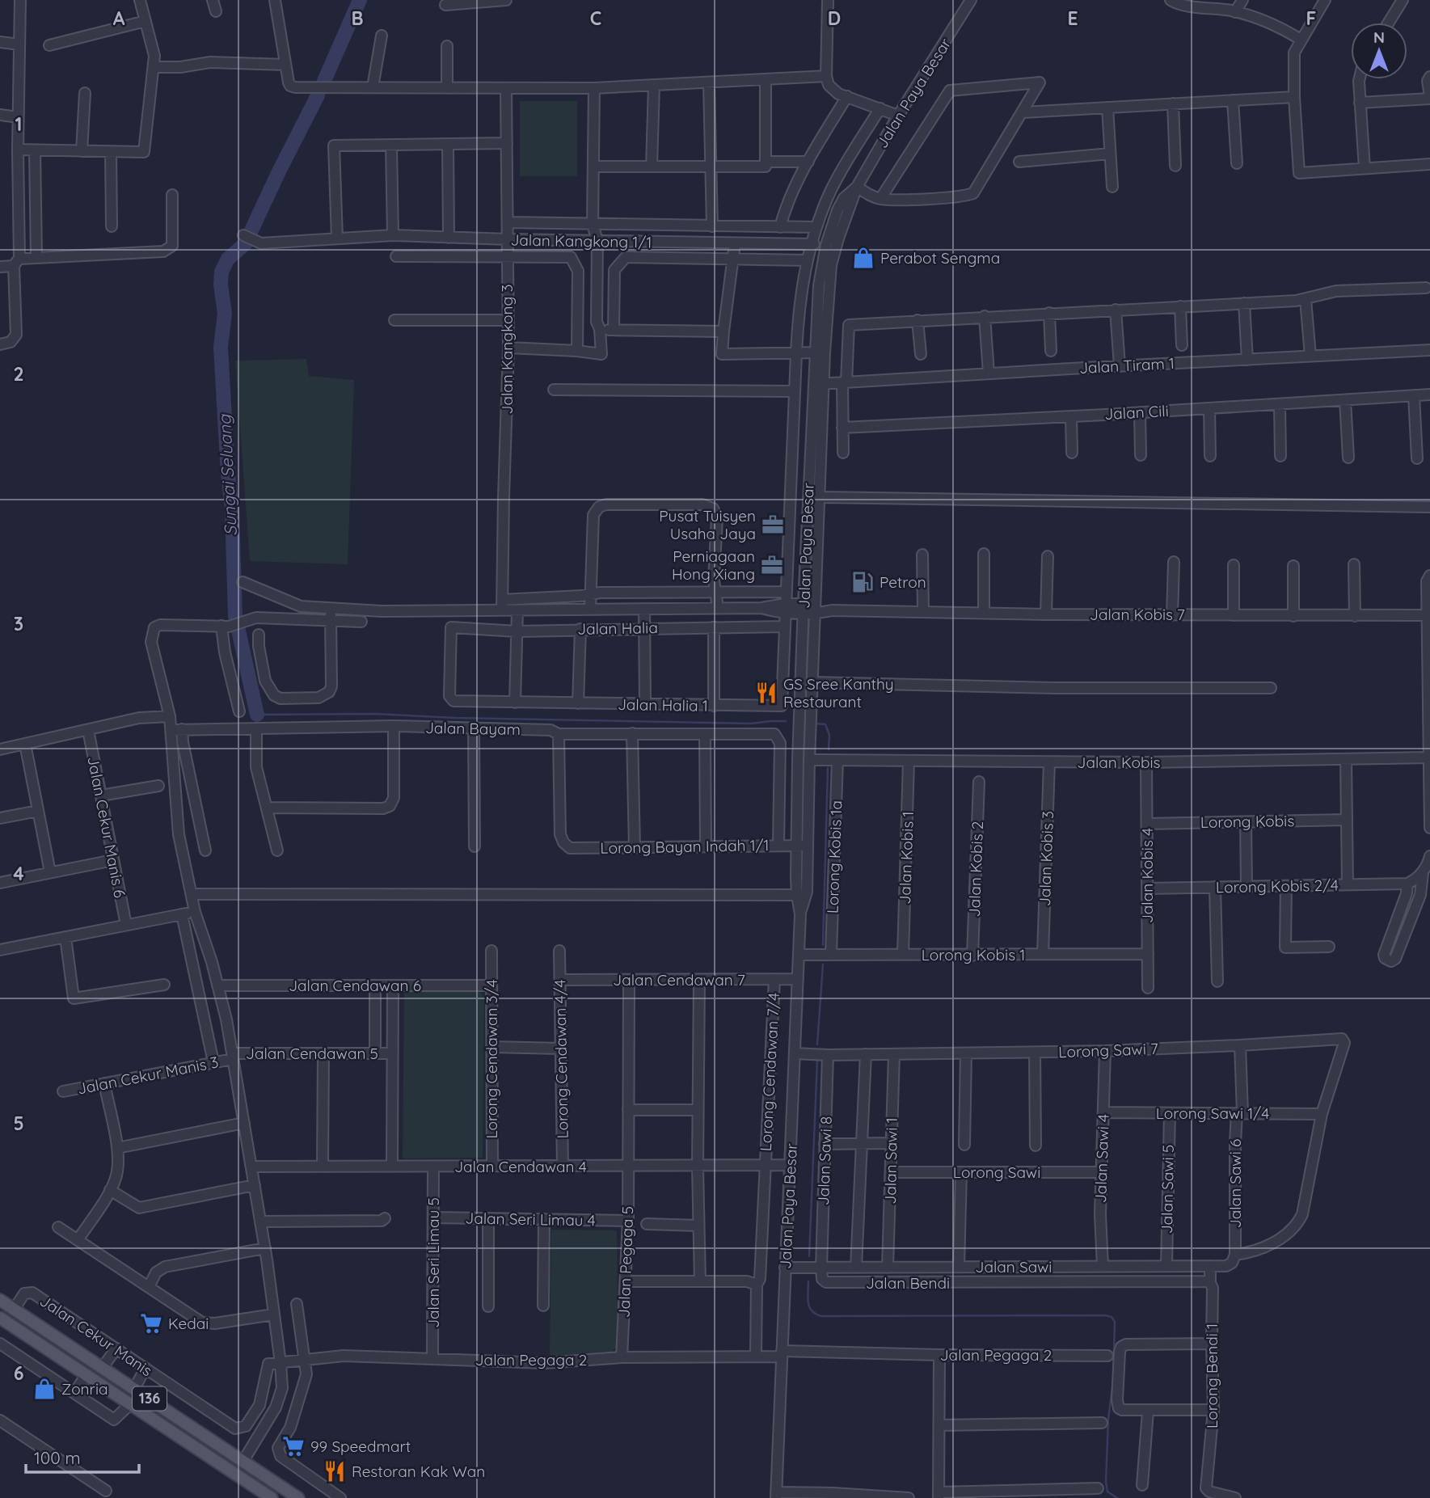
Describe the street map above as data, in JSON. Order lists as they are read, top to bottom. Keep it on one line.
{"streets":{"main road":["136"],"street":["Jalan Paya Besar","Jalan Kangkong 1/1","Jalan Kangkong 3","Jalan Tiram 1","Jalan Cili","Jalan Kobis 7","Jalan Halia","Jalan Halia 1","Jalan Bayam","Jalan Kobis","Lorong Kobis","Jalan Cekur Manis 6","Lorong Bayan Indah 1/1","Lorong Kobis 1a","Jalan Kobis 1","Jalan Kobis 3","Jalan Kobis 2","Jalan Kobis 4","Lorong Kobis 2/4","Lorong Kobis 1","Jalan Cendawan 7","Jalan Cendawan 6","Lorong Sawi 7","Jalan Cendawan 5","Lorong Cendawan 3/4","Lorong Cendawan 4/4","Lorong Cendawan 7/4","Jalan Cekur Manis 3","Lorong Sawi 1/4","Jalan Sawi 4","Jalan Sawi 8","Jalan Sawi 1","Jalan Cendawan 4","Lorong Sawi","Jalan Sawi 6","Jalan Sawi 5","Jalan Seri Limau 4","Jalan Pegaga 5","Jalan Seri Limau 5","Jalan Sawi","Jalan Bendi","Jalan Cekur Manis","Jalan Pegaga 2","Lorong Bendi 1"]},"crossings":[["Jalan Paya Besar","Jalan Kangkong 1/1"],["Jalan Paya Besar","Jalan Tiram 1"],["Jalan Paya Besar","Jalan Kobis 7"],["Jalan Paya Besar","Jalan Kobis"],["Jalan Paya Besar","Lorong Bayan Indah 1/1"],["Jalan Paya Besar","Lorong Kobis 1"],["Jalan Paya Besar","Jalan Cendawan 7"],["Jalan Paya Besar","Lorong Sawi 7"],["Jalan Paya Besar","Jalan Cendawan 4"],["Jalan Paya Besar","Jalan Sawi"],["Jalan Paya Besar","Jalan Pegaga 2"],["Jalan Kangkong 1/1","Jalan Kangkong 3"],["Jalan Kangkong 1/1","Jalan Halia 1"],["Jalan Kangkong 3","Jalan Kobis 7"],["Jalan Kobis 7","Jalan Halia 1"],["Jalan Halia","Jalan Halia 1"],["Jalan Bayam","Jalan Kobis"],["Jalan Bayam","Lorong Bayan Indah 1/1"],["Jalan Kobis","Lorong Kobis 1a"],["Jalan Kobis","Jalan Kobis 1"],["Jalan Kobis","Jalan Kobis 3"],["Jalan Kobis","Jalan Kobis 4"],["Lorong Kobis","Jalan Kobis 4"],["Lorong Kobis 1a","Lorong Kobis 1"],["Jalan Kobis 1","Lorong Kobis 1"],["Jalan Kobis 3","Lorong Kobis 1"],["Jalan Kobis 2","Lorong Kobis 1"],["Jalan Kobis 4","Lorong Kobis 2/4"],["Jalan Kobis 4","Lorong Kobis 1"],["Jalan Cendawan 7","Lorong Cendawan 4/4"],["Jalan Cendawan 7","Lorong Cendawan 7/4"],["Jalan Cendawan 7","Jalan Pegaga 5"],["Jalan Cendawan 6","Lorong Cendawan 3/4"],["Lorong Sawi 7","Lorong Sawi 1/4"],["Lorong Sawi 7","Jalan Sawi 4"],["Lorong Sawi 7","Jalan Sawi 8"],["Lorong Sawi 7","Jalan Sawi 1"],["Lorong Sawi 7","Jalan Sawi 6"],["Jalan Cendawan 5","Jalan Cekur Manis 3"],["Lorong Cendawan 3/4","Jalan Cendawan 4"],["Lorong Cendawan 4/4","Jalan Cendawan 4"],["Lorong Cendawan 7/4","Jalan Cendawan 4"],["Lorong Cendawan 7/4","Jalan Pegaga 2"],["Lorong Sawi 1/4","Jalan Sawi 4"],["Lorong Sawi 1/4","Jalan Sawi 6"],["Lorong Sawi 1/4","Jalan Sawi 5"],["Jalan Sawi 4","Lorong Sawi"],["Jalan Sawi 4","Jalan Sawi"],["Jalan Sawi 8","Jalan Sawi"],["Jalan Sawi 8","Jalan Bendi"],["Jalan Sawi 1","Lorong Sawi"],["Jalan Sawi 1","Jalan Sawi"],["Jalan Cendawan 4","Jalan Pegaga 5"],["Jalan Cendawan 4","Jalan Seri Limau 5"],["Jalan Sawi 6","Jalan Sawi"],["Jalan Sawi 5","Jalan Sawi"],["Jalan Seri Limau 4","Jalan Pegaga 5"],["Jalan Seri Limau 4","Jalan Seri Limau 5"],["Jalan Pegaga 5","Jalan Pegaga 2"],["Jalan Seri Limau 5","Jalan Pegaga 2"],["Jalan Sawi","Jalan Bendi"],["Jalan Sawi","Lorong Bendi 1"],["Jalan Bendi","Lorong Bendi 1"],["Jalan Cekur Manis","Jalan Pegaga 2"],["Jalan Cekur Manis","136"]],"water":["Sungai Seluang"],"places":{"shop":["Perabot Sengma","Zonria"],"office":["Pusat Tuisyen Usaha Jaya","Perniagaan Hong Xiang"],"fuel station":["Petron"],"restaurant":["GS Sree Kanthy Restaurant","Restoran Kak Wan"],"supermarket":["Kedai","99 Speedmart"]},"scale_bar":"100 m","north":"top","grid":{"columns":["A","B","C","D","E","F"],"rows":["1","2","3","4","5","6"]}}
